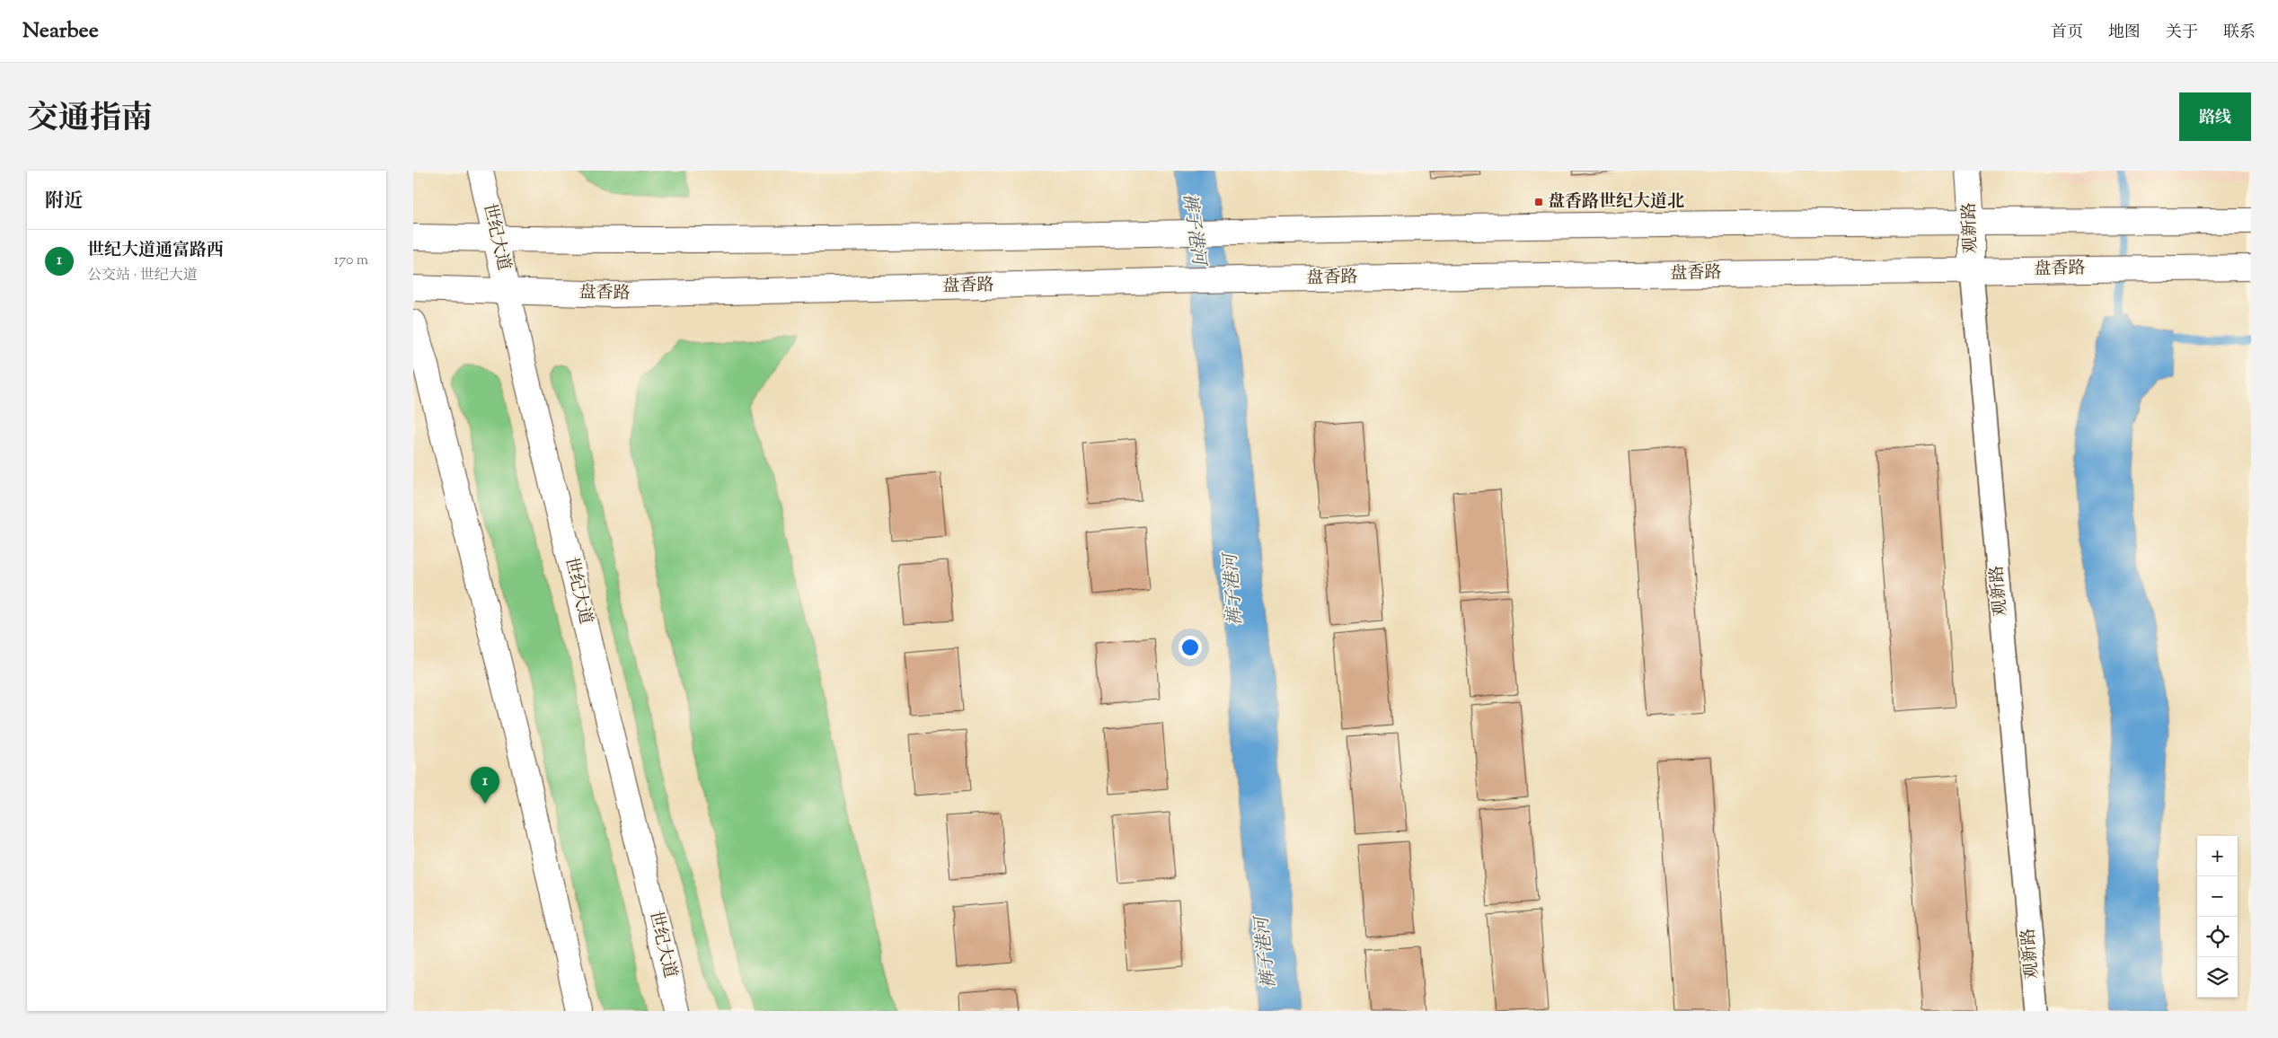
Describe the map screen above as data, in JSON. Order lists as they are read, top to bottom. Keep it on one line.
{"streets":{"street":["观新路","世纪大道","盘香路"]},"crossings":[["观新路","盘香路"],["世纪大道","盘香路"]],"water":["裤子港河"],"places":{"transit":["盘香路世纪大道北"]},"page":{"header":"Nearbee","nav":["首页","地图","关于","联系"],"title":"交通指南","buttons":"路线","heading":"附近","list":[{"mark":"1","name":"世纪大道通富路西","note":"公交站 · 世纪大道","value":"170 m"}],"pins":"1","map_buttons":["+","−"]}}
